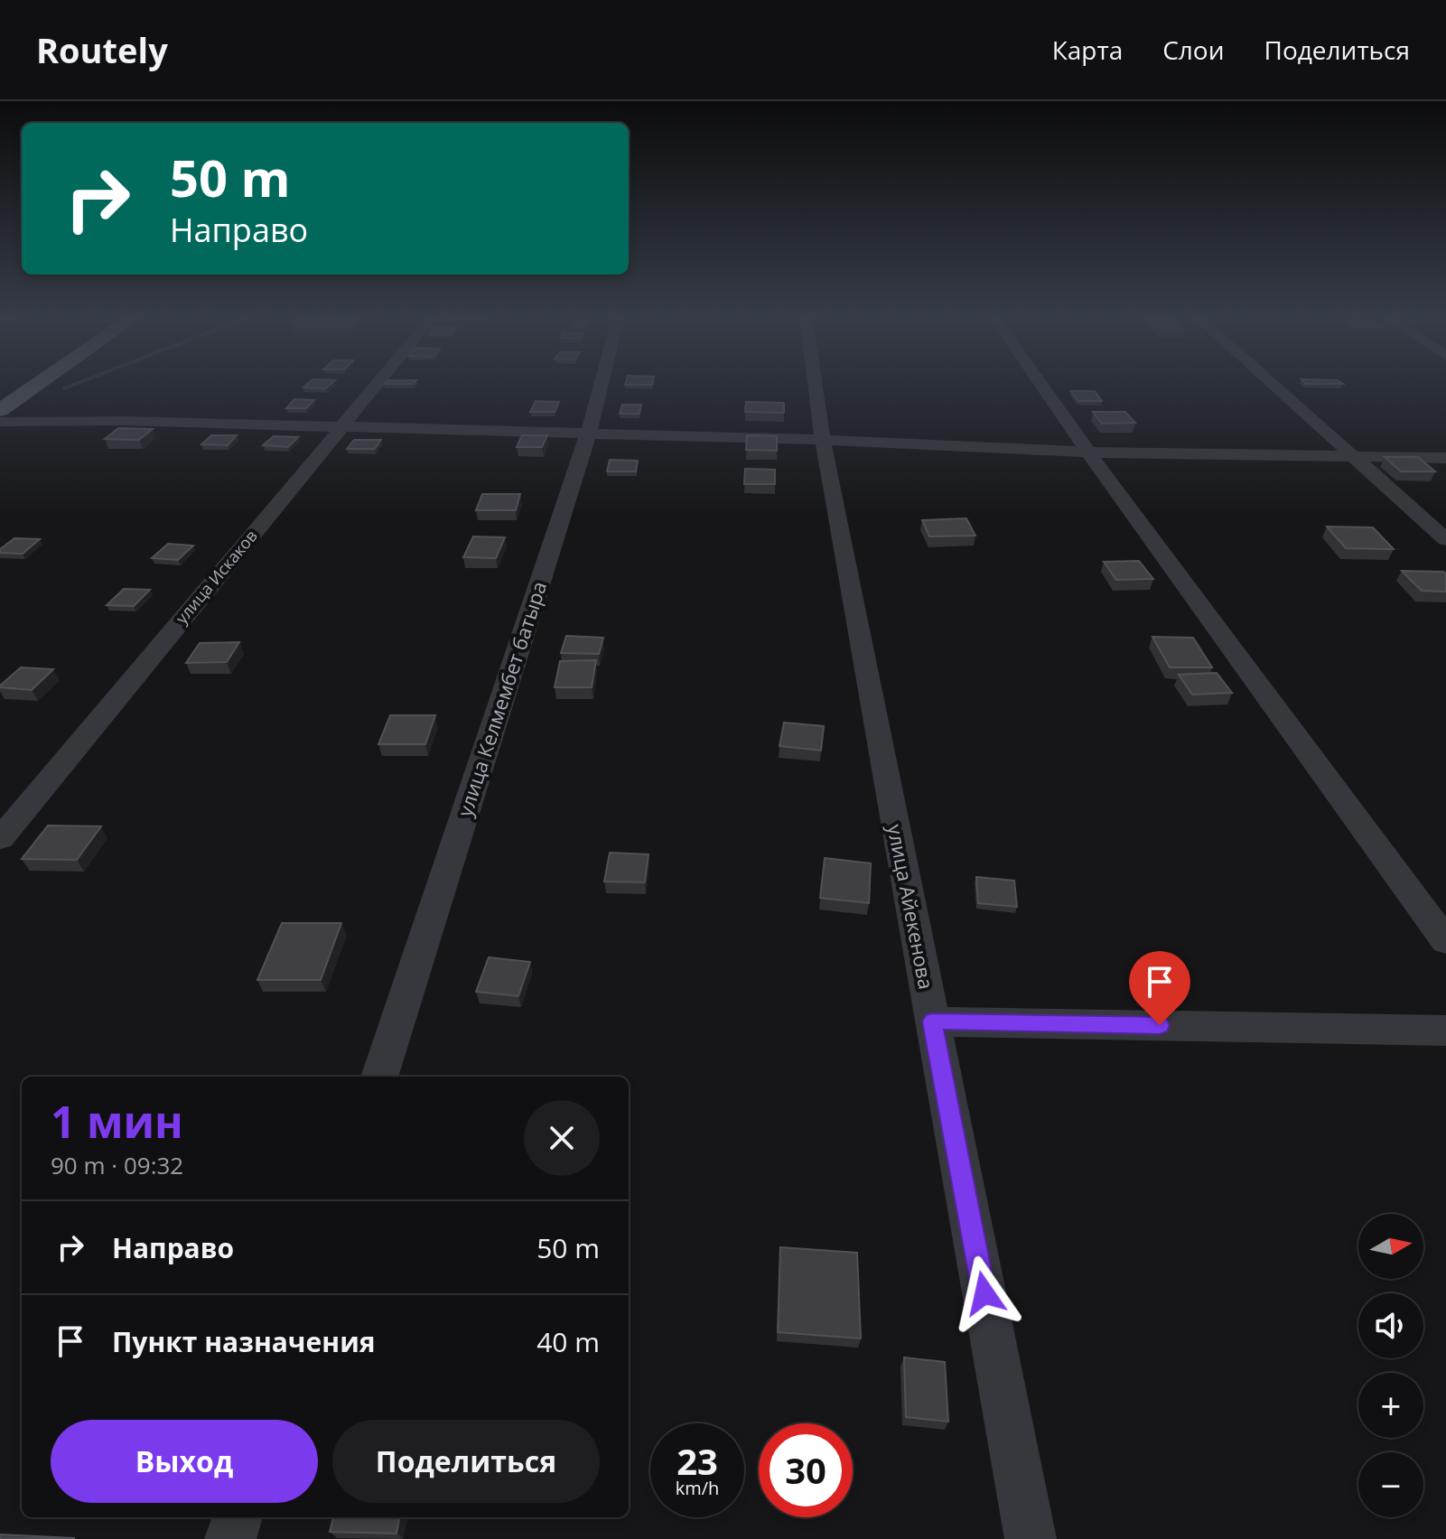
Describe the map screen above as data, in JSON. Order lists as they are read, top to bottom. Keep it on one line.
{"streets":{"street":["улица Искаков","улица Келмембет батыра","улица Айекенова"]},"north":"right","page":{"header":"Routely","nav":["Карта","Слои","Поделиться"],"turn":["50 m","Направо"],"heading":["1 мин","90 m · 09:32"],"list":[{"name":"Направо","value":"50 m"},{"name":"Пункт назначения","value":"40 m"}],"map_buttons":["+","−"],"buttons":["Выход","Поделиться"],"speed":"23 km/h","limit":"30"}}
